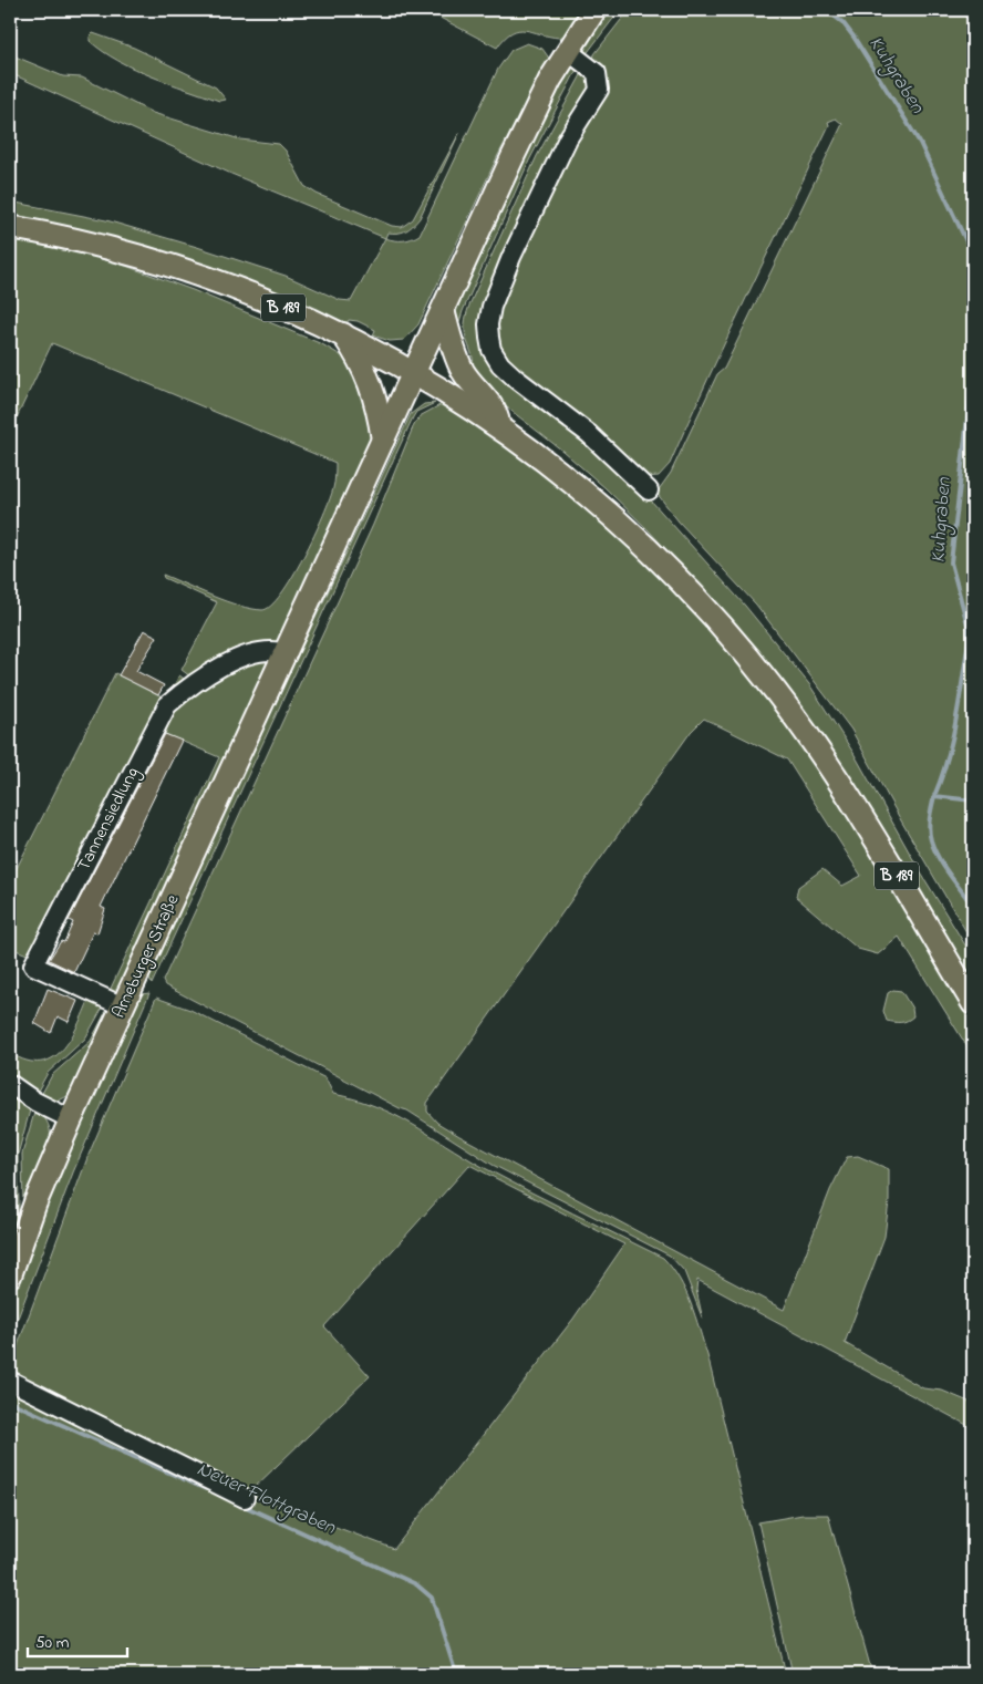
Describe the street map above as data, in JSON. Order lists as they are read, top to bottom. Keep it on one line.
{"streets":{"main road":["B 189","Arneburger Straße"],"street":["Tannensiedlung"]},"crossings":[["B 189","Arneburger Straße"],["Tannensiedlung","Arneburger Straße"]],"water":["Kuhgraben","Neuer Flottgraben"],"scale_bar":"50 m"}
